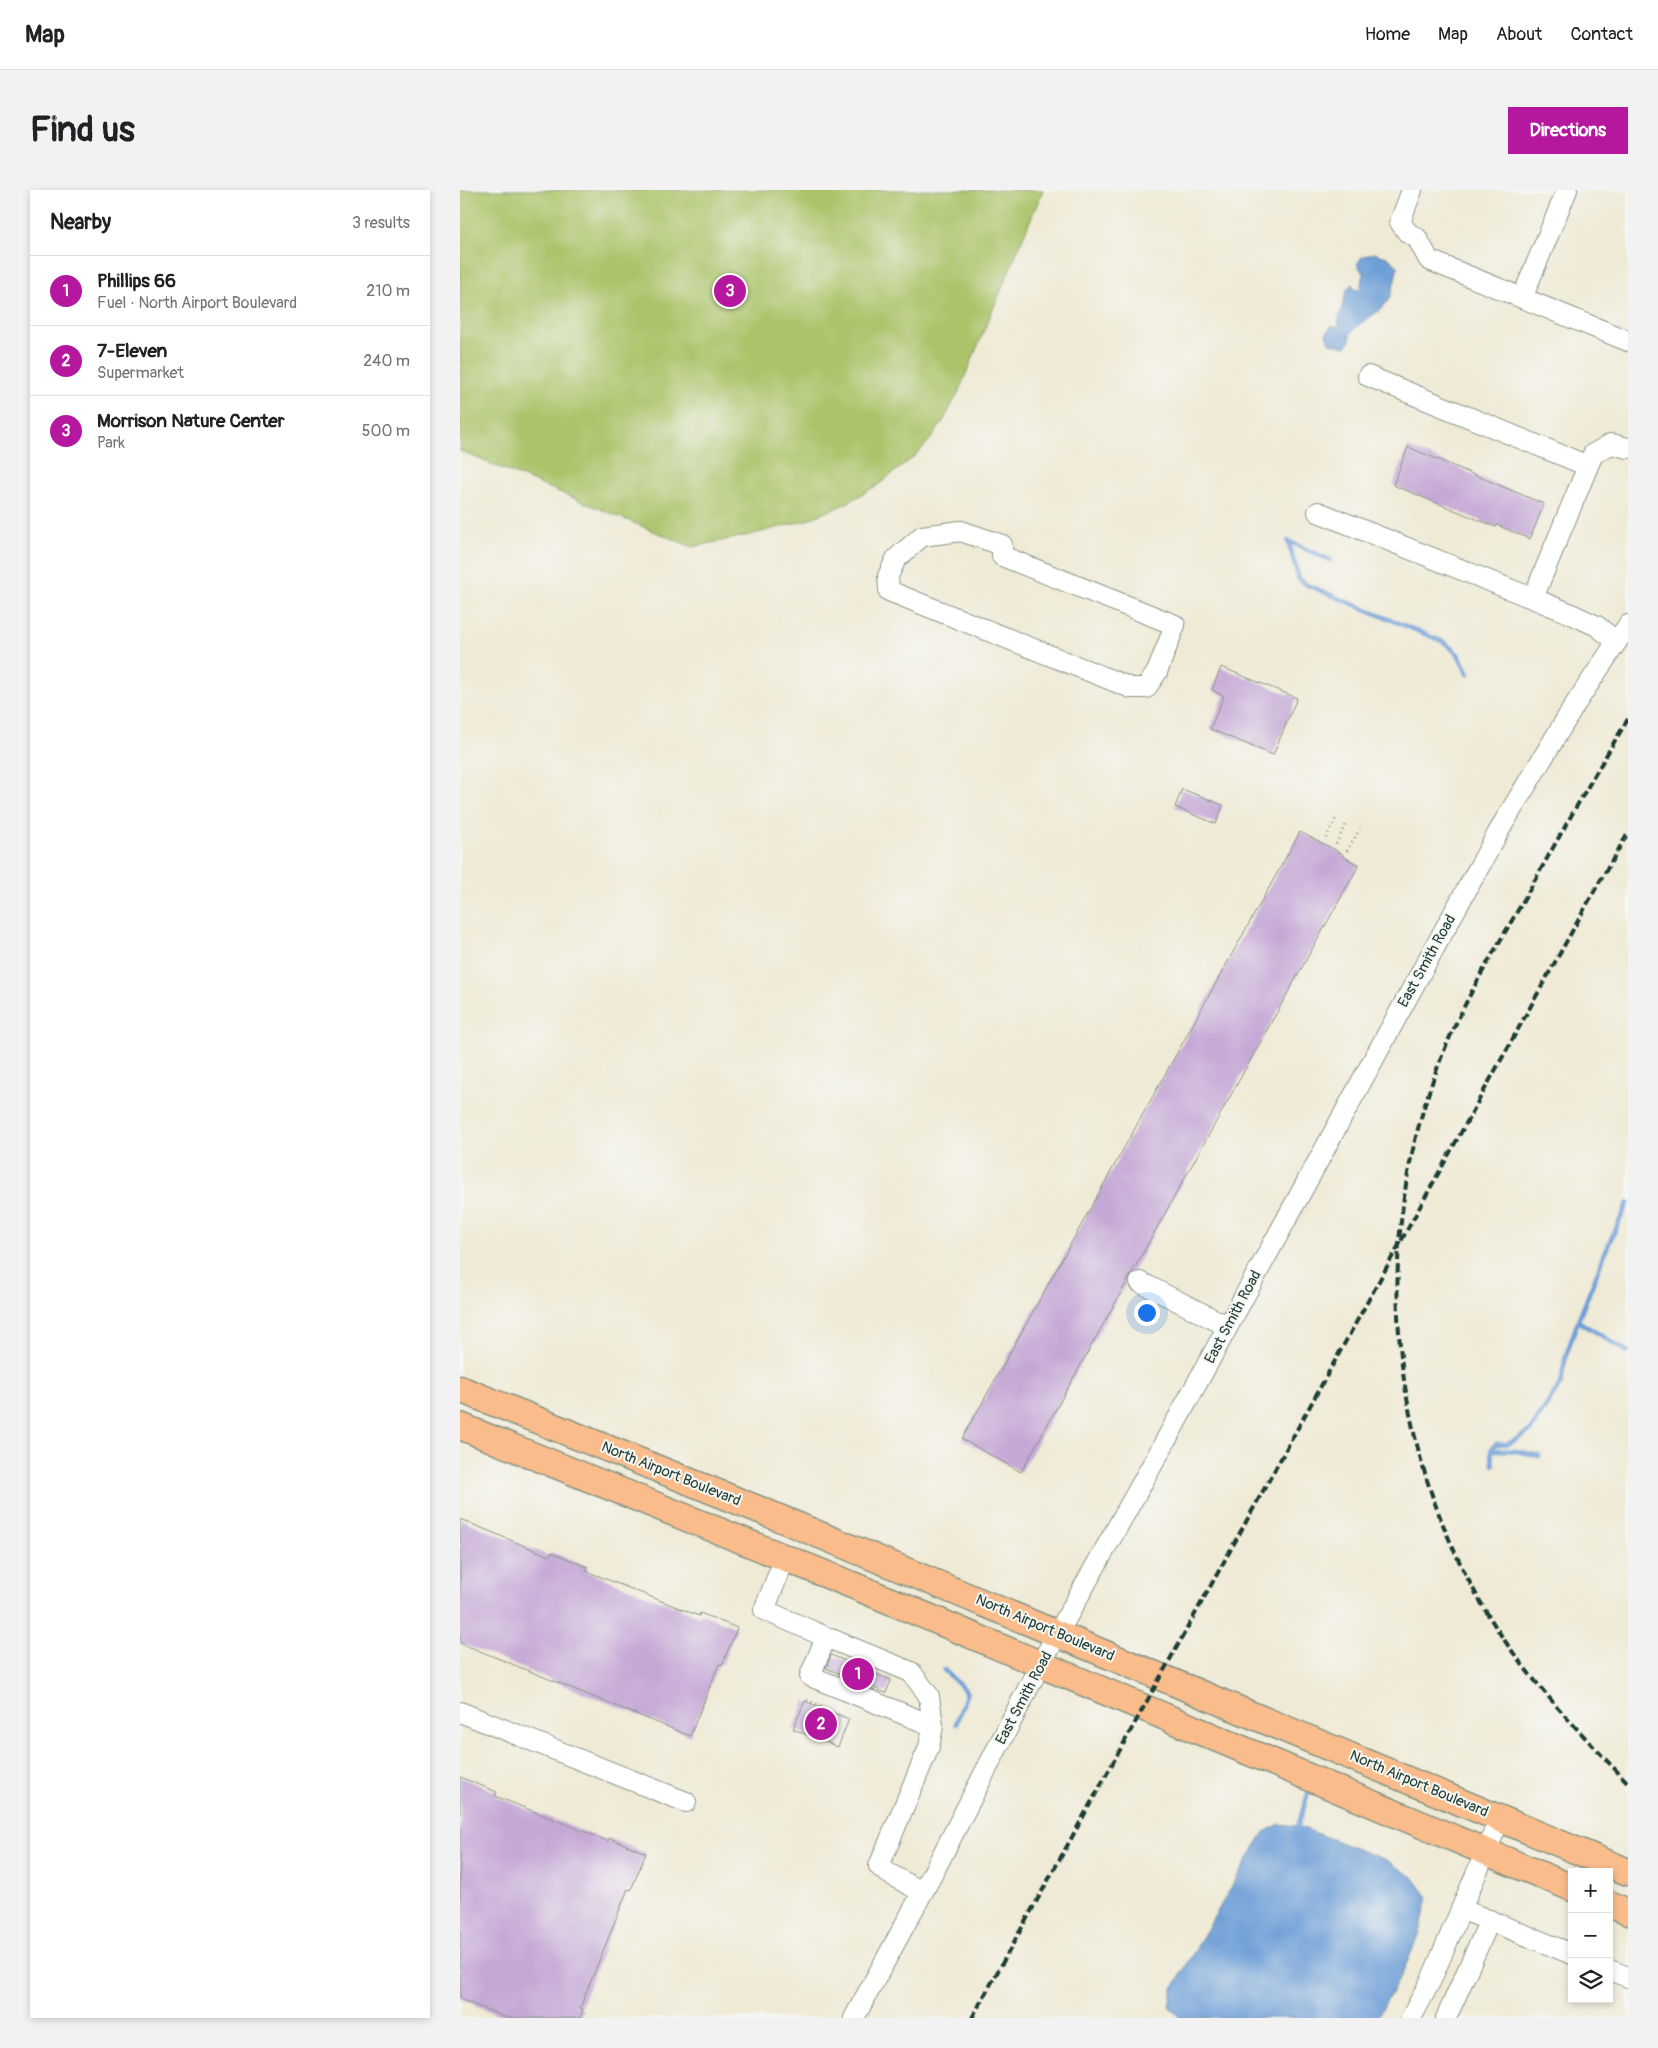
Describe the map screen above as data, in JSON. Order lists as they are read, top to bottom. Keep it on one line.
{"streets":{"main road":["North Airport Boulevard"],"street":["East Smith Road"]},"crossings":[["East Smith Road","North Airport Boulevard"]],"page":{"header":"Map","nav":["Home","Map","About","Contact"],"buttons":"Directions","title":"Find us","heading":["Nearby","3 results"],"list":[{"mark":"1","name":"Phillips 66","note":"Fuel · North Airport Boulevard","value":"210 m"},{"mark":"2","name":"7-Eleven","note":"Supermarket","value":"240 m"},{"mark":"3","name":"Morrison Nature Center","note":"Park","value":"500 m"}],"pins":["3","1","2"],"map_buttons":["+","−"]}}
